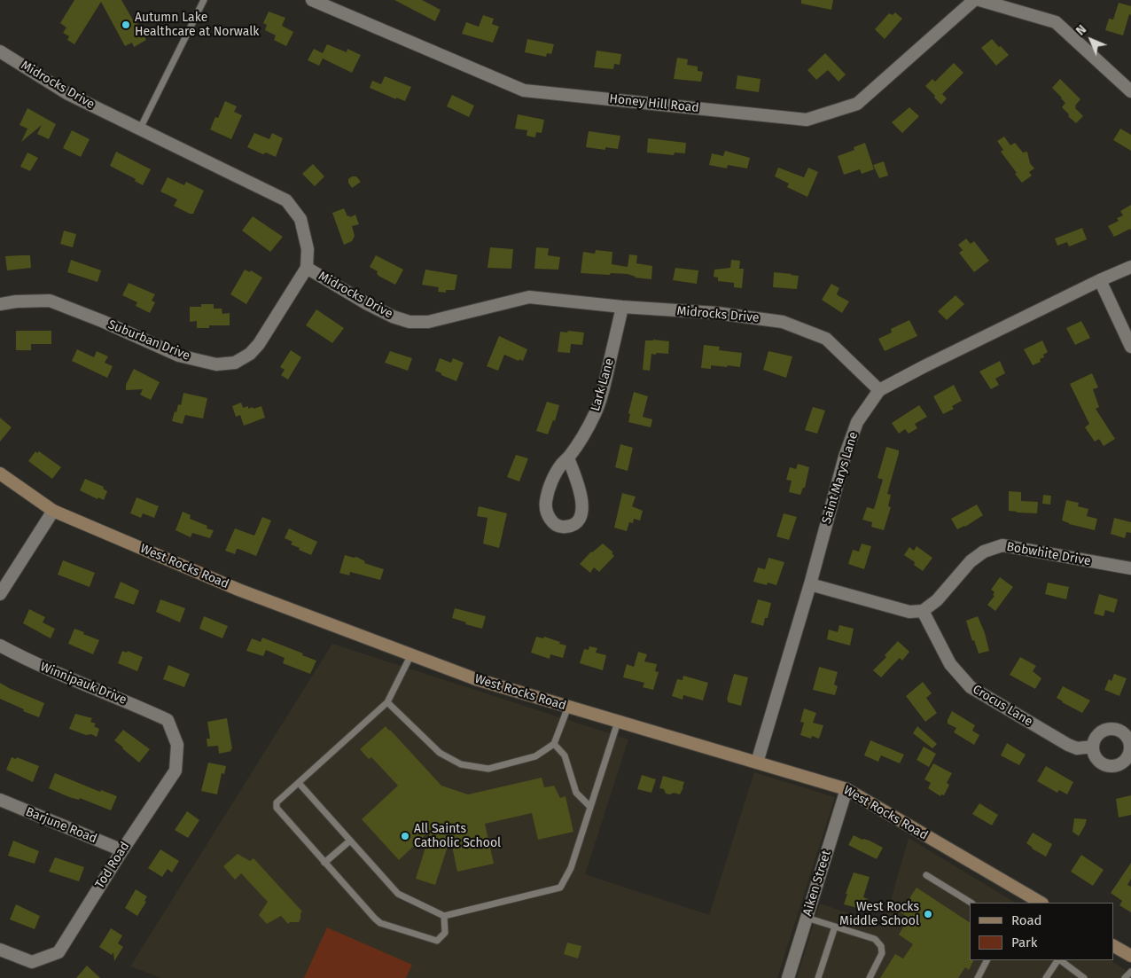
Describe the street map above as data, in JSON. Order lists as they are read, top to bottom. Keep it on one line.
{"streets":{"main road":["West Rocks Road"],"street":["Midrocks Drive","Honey Hill Road","Suburban Drive","Lark Lane","Saint Marys Lane","Bobwhite Drive","Winnipauk Drive","Crocus Lane","Barjune Road","Tod Road","Aiken Street"]},"crossings":[["Midrocks Drive","Suburban Drive"],["Midrocks Drive","Lark Lane"],["Midrocks Drive","Saint Marys Lane"],["Saint Marys Lane","West Rocks Road"],["Bobwhite Drive","Crocus Lane"],["West Rocks Road","Aiken Street"],["Winnipauk Drive","Tod Road"],["Barjune Road","Tod Road"]],"places":["Autumn Lake Healthcare at Norwalk","All Saints Catholic School","West Rocks Middle School"],"legend":["Road","Park"],"north":"top left"}
